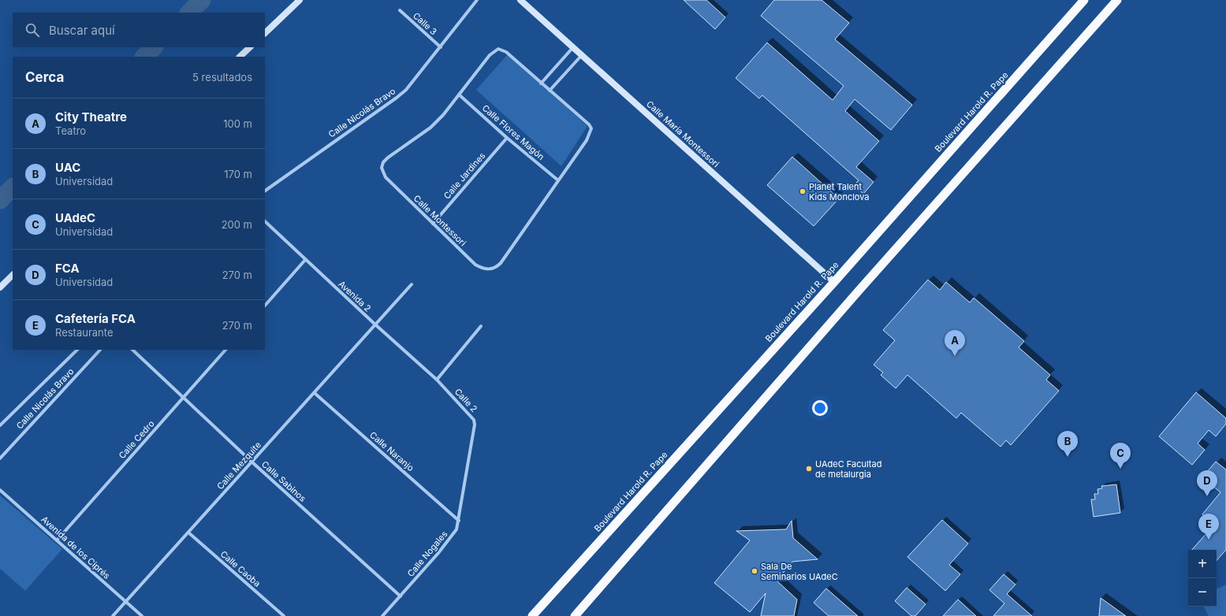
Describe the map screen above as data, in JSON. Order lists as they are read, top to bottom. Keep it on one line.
{"streets":{"highway":["Boulevard Harold R. Pape"],"main road":["Calle María Montessori"],"street":["Calle 3","Calle Nicolás Bravo","Calle Flores Magón","Calle Jardines","Calle Montessori","Avenida 2","Calle 2","Calle Cedro","Calle Naranjo","Calle Mezquite","Calle Sabinos","Avenida de los Ciprés","Calle Nogales","Calle Caoba"]},"crossings":[["Calle 3","Calle Nicolás Bravo"],["Boulevard Harold R. Pape","Calle María Montessori"],["Calle Flores Magón","Calle Jardines"],["Calle Flores Magón","Calle Montessori"],["Calle Jardines","Calle Montessori"],["Avenida 2","Calle 2"],["Avenida 2","Calle Mezquite"],["Calle 2","Calle Nogales"],["Calle Cedro","Calle Sabinos"],["Calle Cedro","Avenida de los Ciprés"],["Calle Naranjo","Calle Mezquite"],["Calle Naranjo","Calle Nogales"],["Calle Mezquite","Calle Sabinos"],["Calle Mezquite","Avenida de los Ciprés"],["Calle Mezquite","Calle Caoba"],["Calle Sabinos","Calle Nogales"]],"places":["Planet Talent Kids Monclova","UAdeC Facultad de metalurgia","Sala De Seminarios UAdeC"],"page":{"search":"Buscar aquí","heading":["Cerca","5 resultados"],"list":[{"mark":"A","name":"City Theatre","note":"Teatro","value":"100 m"},{"mark":"B","name":"UAC","note":"Universidad","value":"170 m"},{"mark":"C","name":"UAdeC","note":"Universidad","value":"200 m"},{"mark":"D","name":"FCA","note":"Universidad","value":"270 m"},{"mark":"E","name":"Cafetería FCA","note":"Restaurante","value":"270 m"}],"pins":["A","B","C","D","E"],"map_buttons":["+","−"]}}
